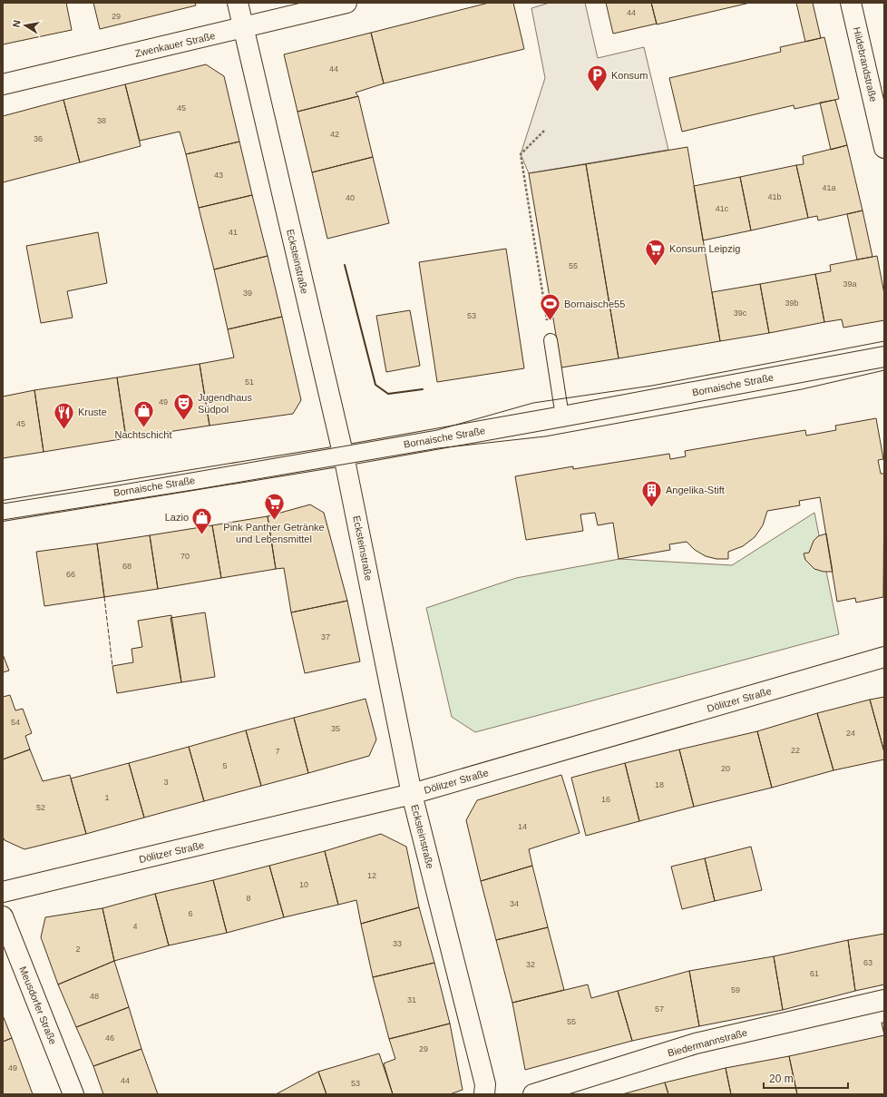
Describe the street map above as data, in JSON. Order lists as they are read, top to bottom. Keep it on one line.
{"streets":{"street":["Zwenkauer Straße","Hildebrandstraße","Ecksteinstraße","Bornaische Straße","Dölitzer Straße","Meusdorfer Straße","Biedermannstraße"]},"crossings":[["Zwenkauer Straße","Ecksteinstraße"],["Ecksteinstraße","Bornaische Straße"],["Ecksteinstraße","Dölitzer Straße"]],"places":{"parking":["Konsum"],"supermarket":["Konsum Leipzig","Pink Panther Getränke und Lebensmittel"],"sports":["Bornaische55"],"theatre":["Jugendhaus Südpol"],"shop":["Nachtschicht","Lazio"],"restaurant":["Kruste"],"building":["Angelika-Stift"]},"house_numbers":["44","29","44","45","38","42","36","43","41a","41b","40","41c","41","55","39a","39","39b","39c","53","51","49","45","70","68","66","37","54","35","24","22","7","5","20","3","18","1","16","52","14","12","10","8","34","6","4","33","2","63","32","61","59","48","31","57","55","46","29","49","44","53"],"scale_bar":"20 m","north":"left"}
